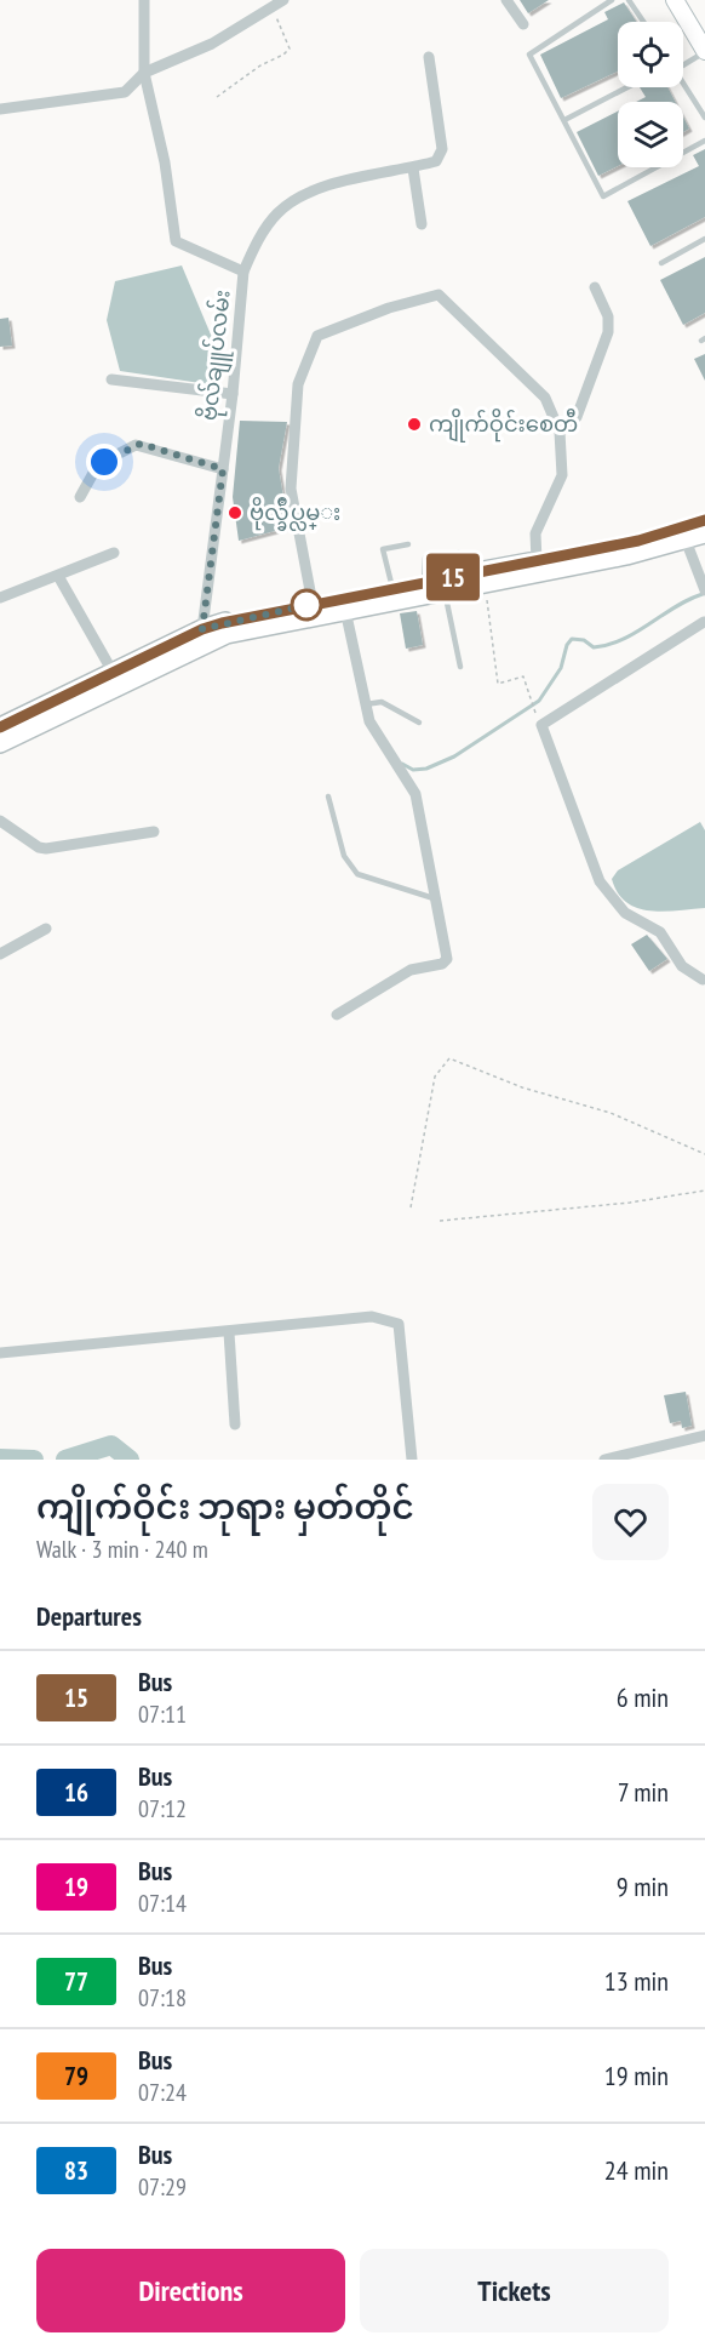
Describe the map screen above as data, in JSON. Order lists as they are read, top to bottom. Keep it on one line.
{"streets":{"street":["ဗိုလ်ချူပ်လမ်း"]},"places":["ကျိုက်ဝိုင်းစေတီ","ဗိုလ္ခ်ဳပ္လမ္း"],"lines":["bus line 15"],"page":{"on_map":"15","heading":[["ကျိုက်ဝိုင်း ဘုရား မှတ်တိုင်","Walk · 3 min · 240 m"],"Departures"],"list":[{"mark":"15","name":"Bus","note":"07:11","value":"6 min"},{"mark":"16","name":"Bus","note":"07:12","value":"7 min"},{"mark":"19","name":"Bus","note":"07:14","value":"9 min"},{"mark":"77","name":"Bus","note":"07:18","value":"13 min"},{"mark":"79","name":"Bus","note":"07:24","value":"19 min"},{"mark":"83","name":"Bus","note":"07:29","value":"24 min"}],"buttons":["Directions","Tickets"]}}
